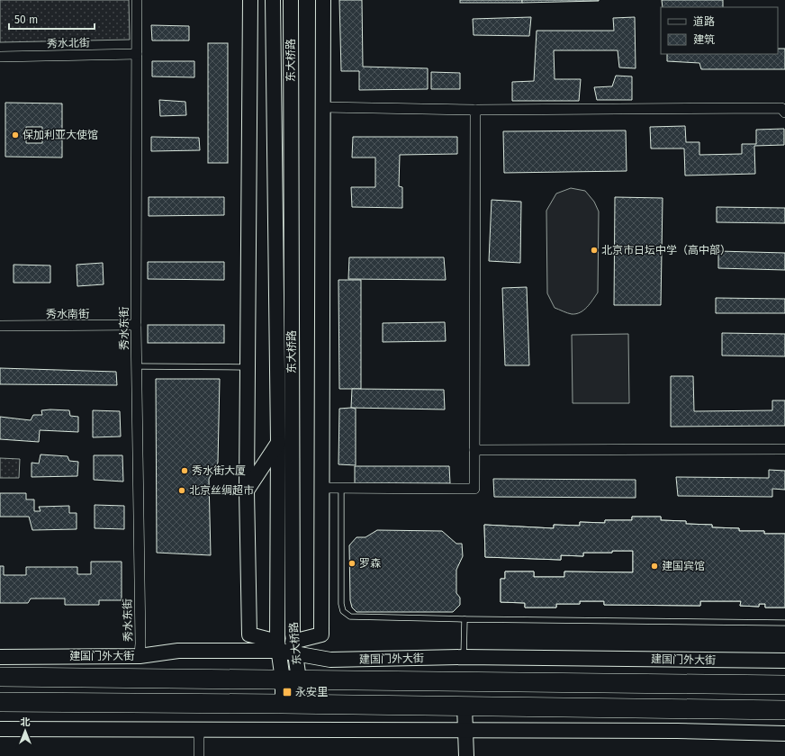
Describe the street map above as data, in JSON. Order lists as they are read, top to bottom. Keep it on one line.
{"streets":{"highway":["建国门外大街"],"street":["秀水北街","东大桥路","秀水南街","秀水东街"]},"crossings":[["秀水北街","秀水东街"],["东大桥路","建国门外大街"],["秀水南街","秀水东街"],["秀水东街","建国门外大街"]],"places":{"other":["保加利亚大使馆","北京市日坛中学（高中部）","秀水街大厦","北京丝绸超市","罗森","建国宾馆"],"transit":["永安里"]},"legend":["道路","建筑"],"scale_bar":"50 m","north":"top"}
